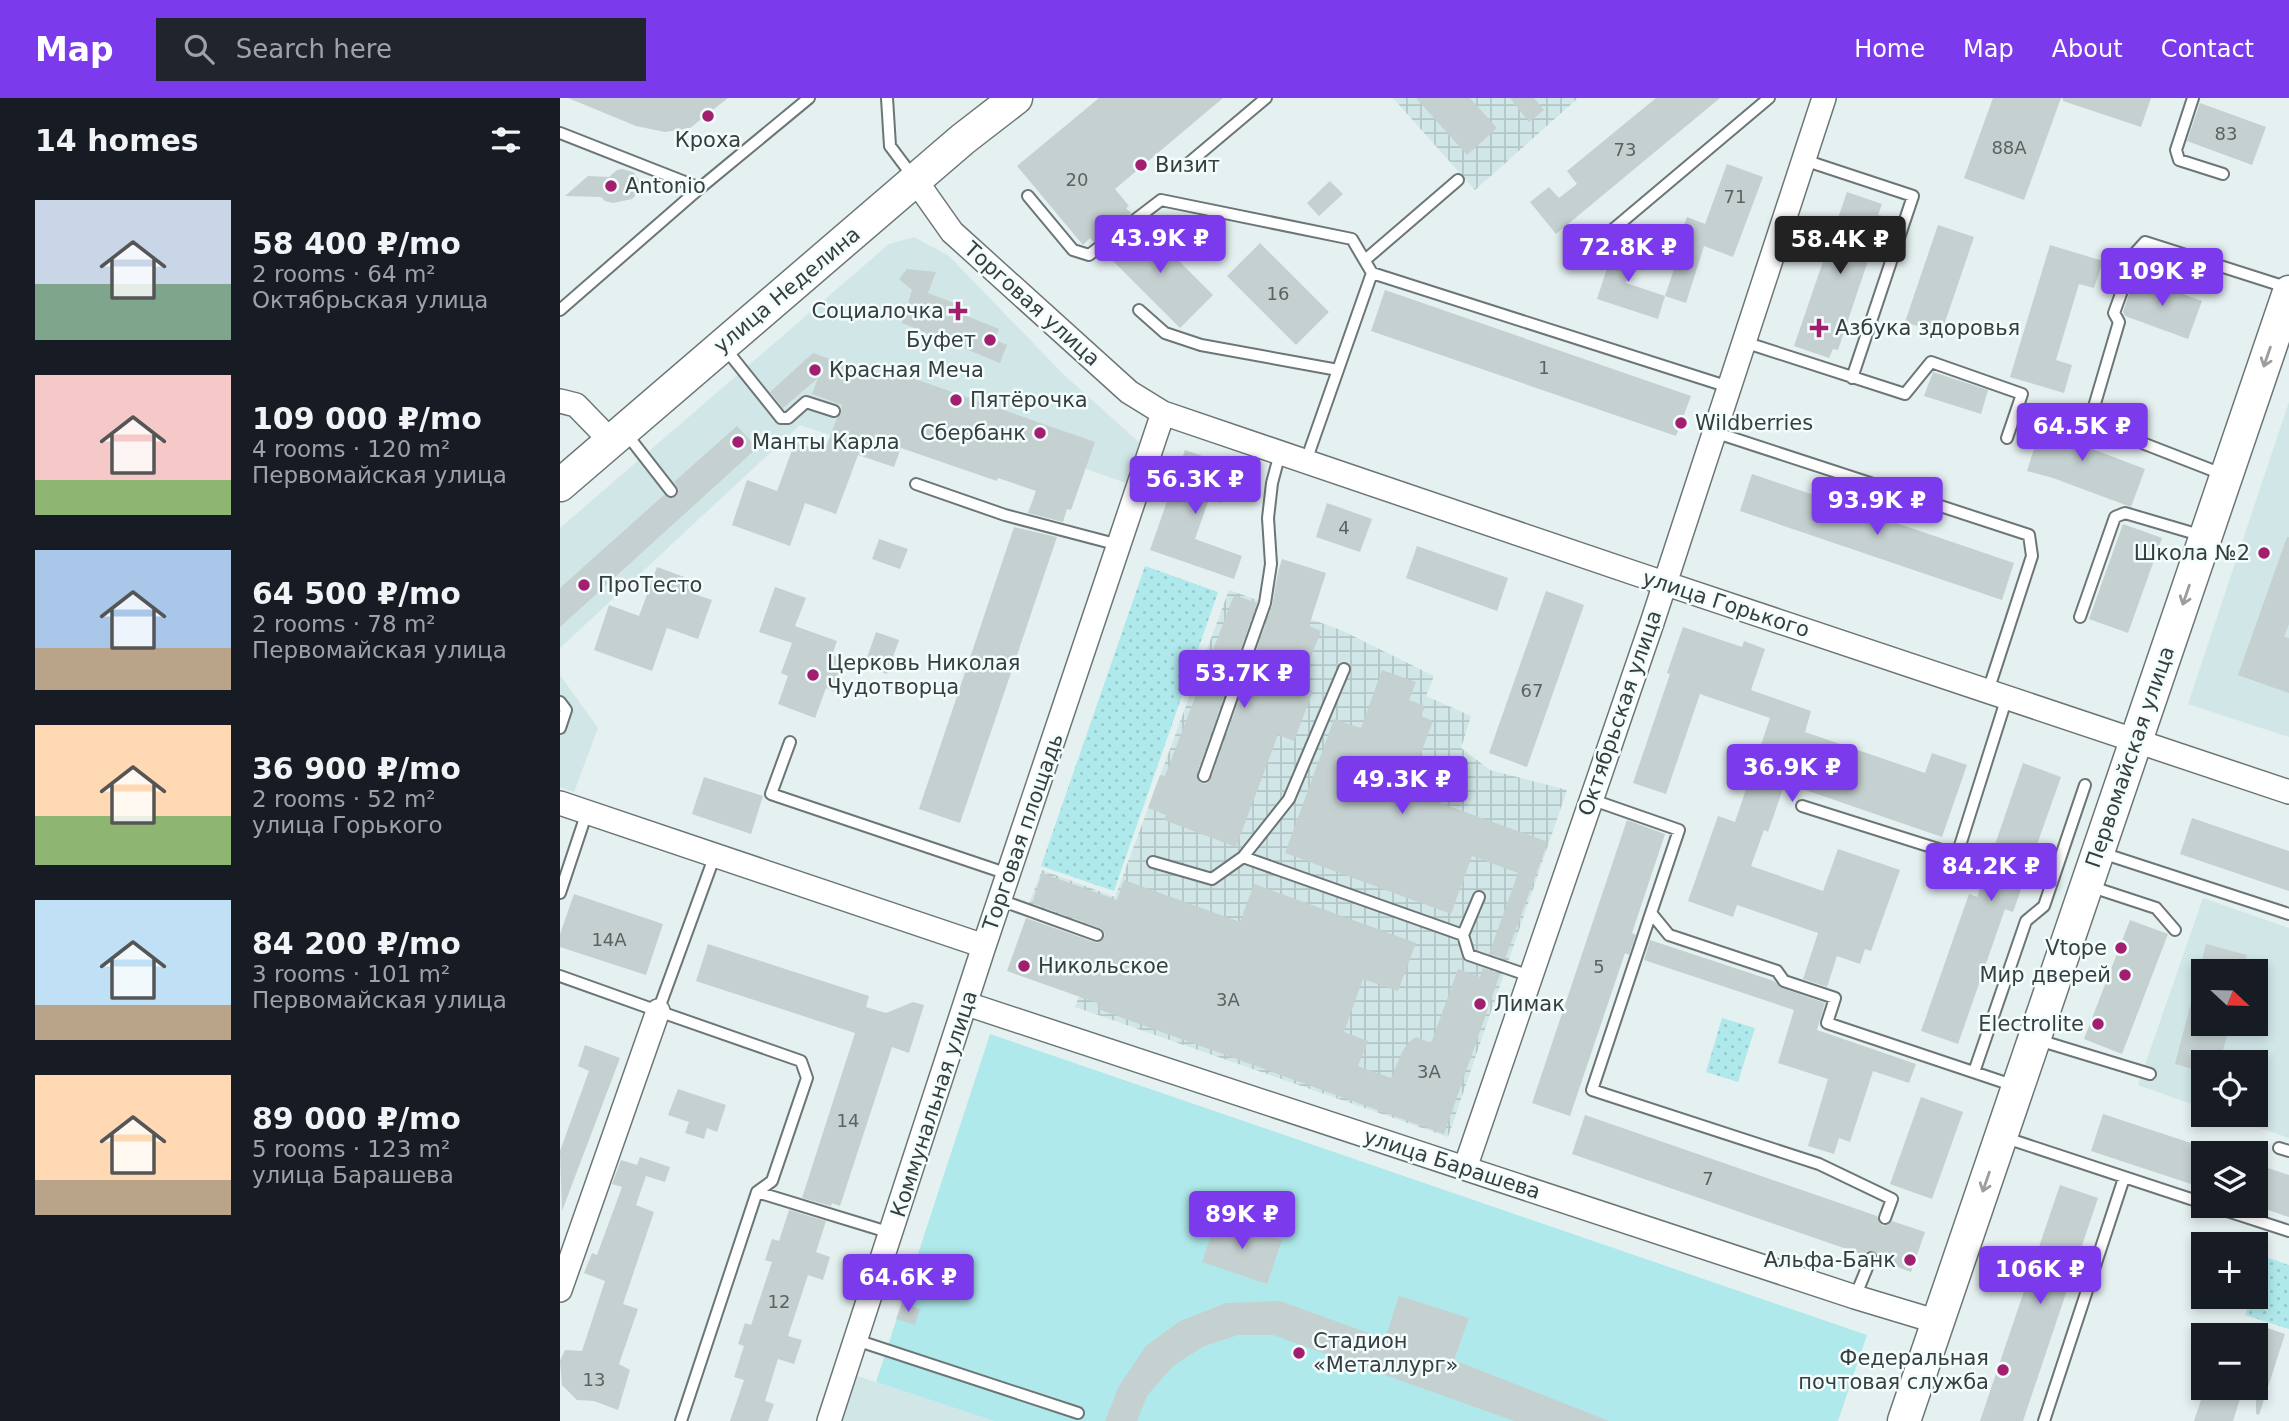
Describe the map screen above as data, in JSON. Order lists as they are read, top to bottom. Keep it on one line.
{"streets":{"main road":["улица Неделина","Первомайская улица"],"street":["Торговая улица","улица Горького","Октябрьская улица","Торговая площадь","Коммунальная улица","улица Барашева"]},"crossings":[["улица Неделина","Торговая улица"],["Торговая улица","улица Горького"],["Торговая улица","Торговая площадь"],["улица Горького","Октябрьская улица"],["улица Горького","Первомайская улица"],["улица Горького","Торговая площадь"],["Октябрьская улица","улица Барашева"],["Первомайская улица","улица Барашева"],["Торговая площадь","Коммунальная улица"],["Коммунальная улица","улица Барашева"]],"one_way":["Первомайская улица"],"places":{"other":["Кроха","Визит","Antonio","Буфет","Красная Меча","Пятёрочка","Wildberries","Сбербанк","Манты Карла","Школа №2","ПроТесто","Церковь Николая Чудотворца","Vtope","Никольское","Мир дверей","Лимак","Electrolite","Альфа-Банк","Стадион «Металлург»","Федеральная почтовая служба"],"health":["Социалочка","Азбука здоровья"]},"house_numbers":["83","88А","73","20","71","16","1","4","67","14А","5","3А","3А","14","7","12","13"],"north":"right","page":{"header":"Map","search":"Search here","nav":["Home","Map","About","Contact"],"heading":"14 homes","list":[{"name":"58 400 ₽/mo","note":"2 rooms · 64 m² · Октябрьская улица"},{"name":"109 000 ₽/mo","note":"4 rooms · 120 m² · Первомайская улица"},{"name":"64 500 ₽/mo","note":"2 rooms · 78 m² · Первомайская улица"},{"name":"36 900 ₽/mo","note":"2 rooms · 52 m² · улица Горького"},{"name":"84 200 ₽/mo","note":"3 rooms · 101 m² · Первомайская улица"},{"name":"89 000 ₽/mo","note":"5 rooms · 123 m² · улица Барашева"}],"price":["43.9K ₽","58.4K ₽","72.8K ₽","109K ₽","64.5K ₽","56.3K ₽","93.9K ₽","53.7K ₽","36.9K ₽","49.3K ₽","84.2K ₽","89K ₽","106K ₽","64.6K ₽"],"map_buttons":["+","−"]}}
